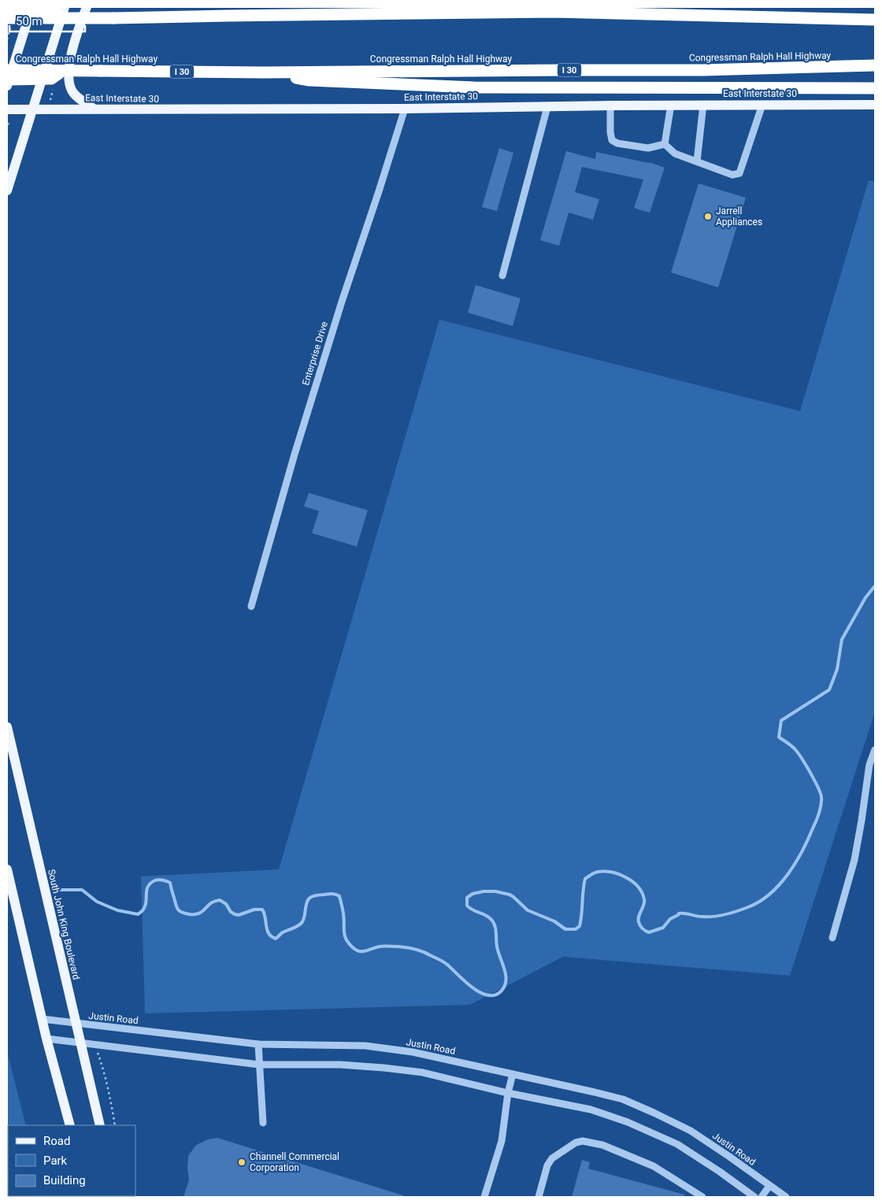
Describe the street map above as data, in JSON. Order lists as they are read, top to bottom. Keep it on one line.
{"streets":{"highway":["Congressman Ralph Hall Highway","I 30"],"main road":["East Interstate 30","South John King Boulevard"],"street":["Enterprise Drive","Justin Road"]},"crossings":[["East Interstate 30","Enterprise Drive"],["South John King Boulevard","Justin Road"]],"places":["Jarrell Appliances","Channell Commercial Corporation"],"legend":["Road","Park","Building"],"scale_bar":"50 m"}
